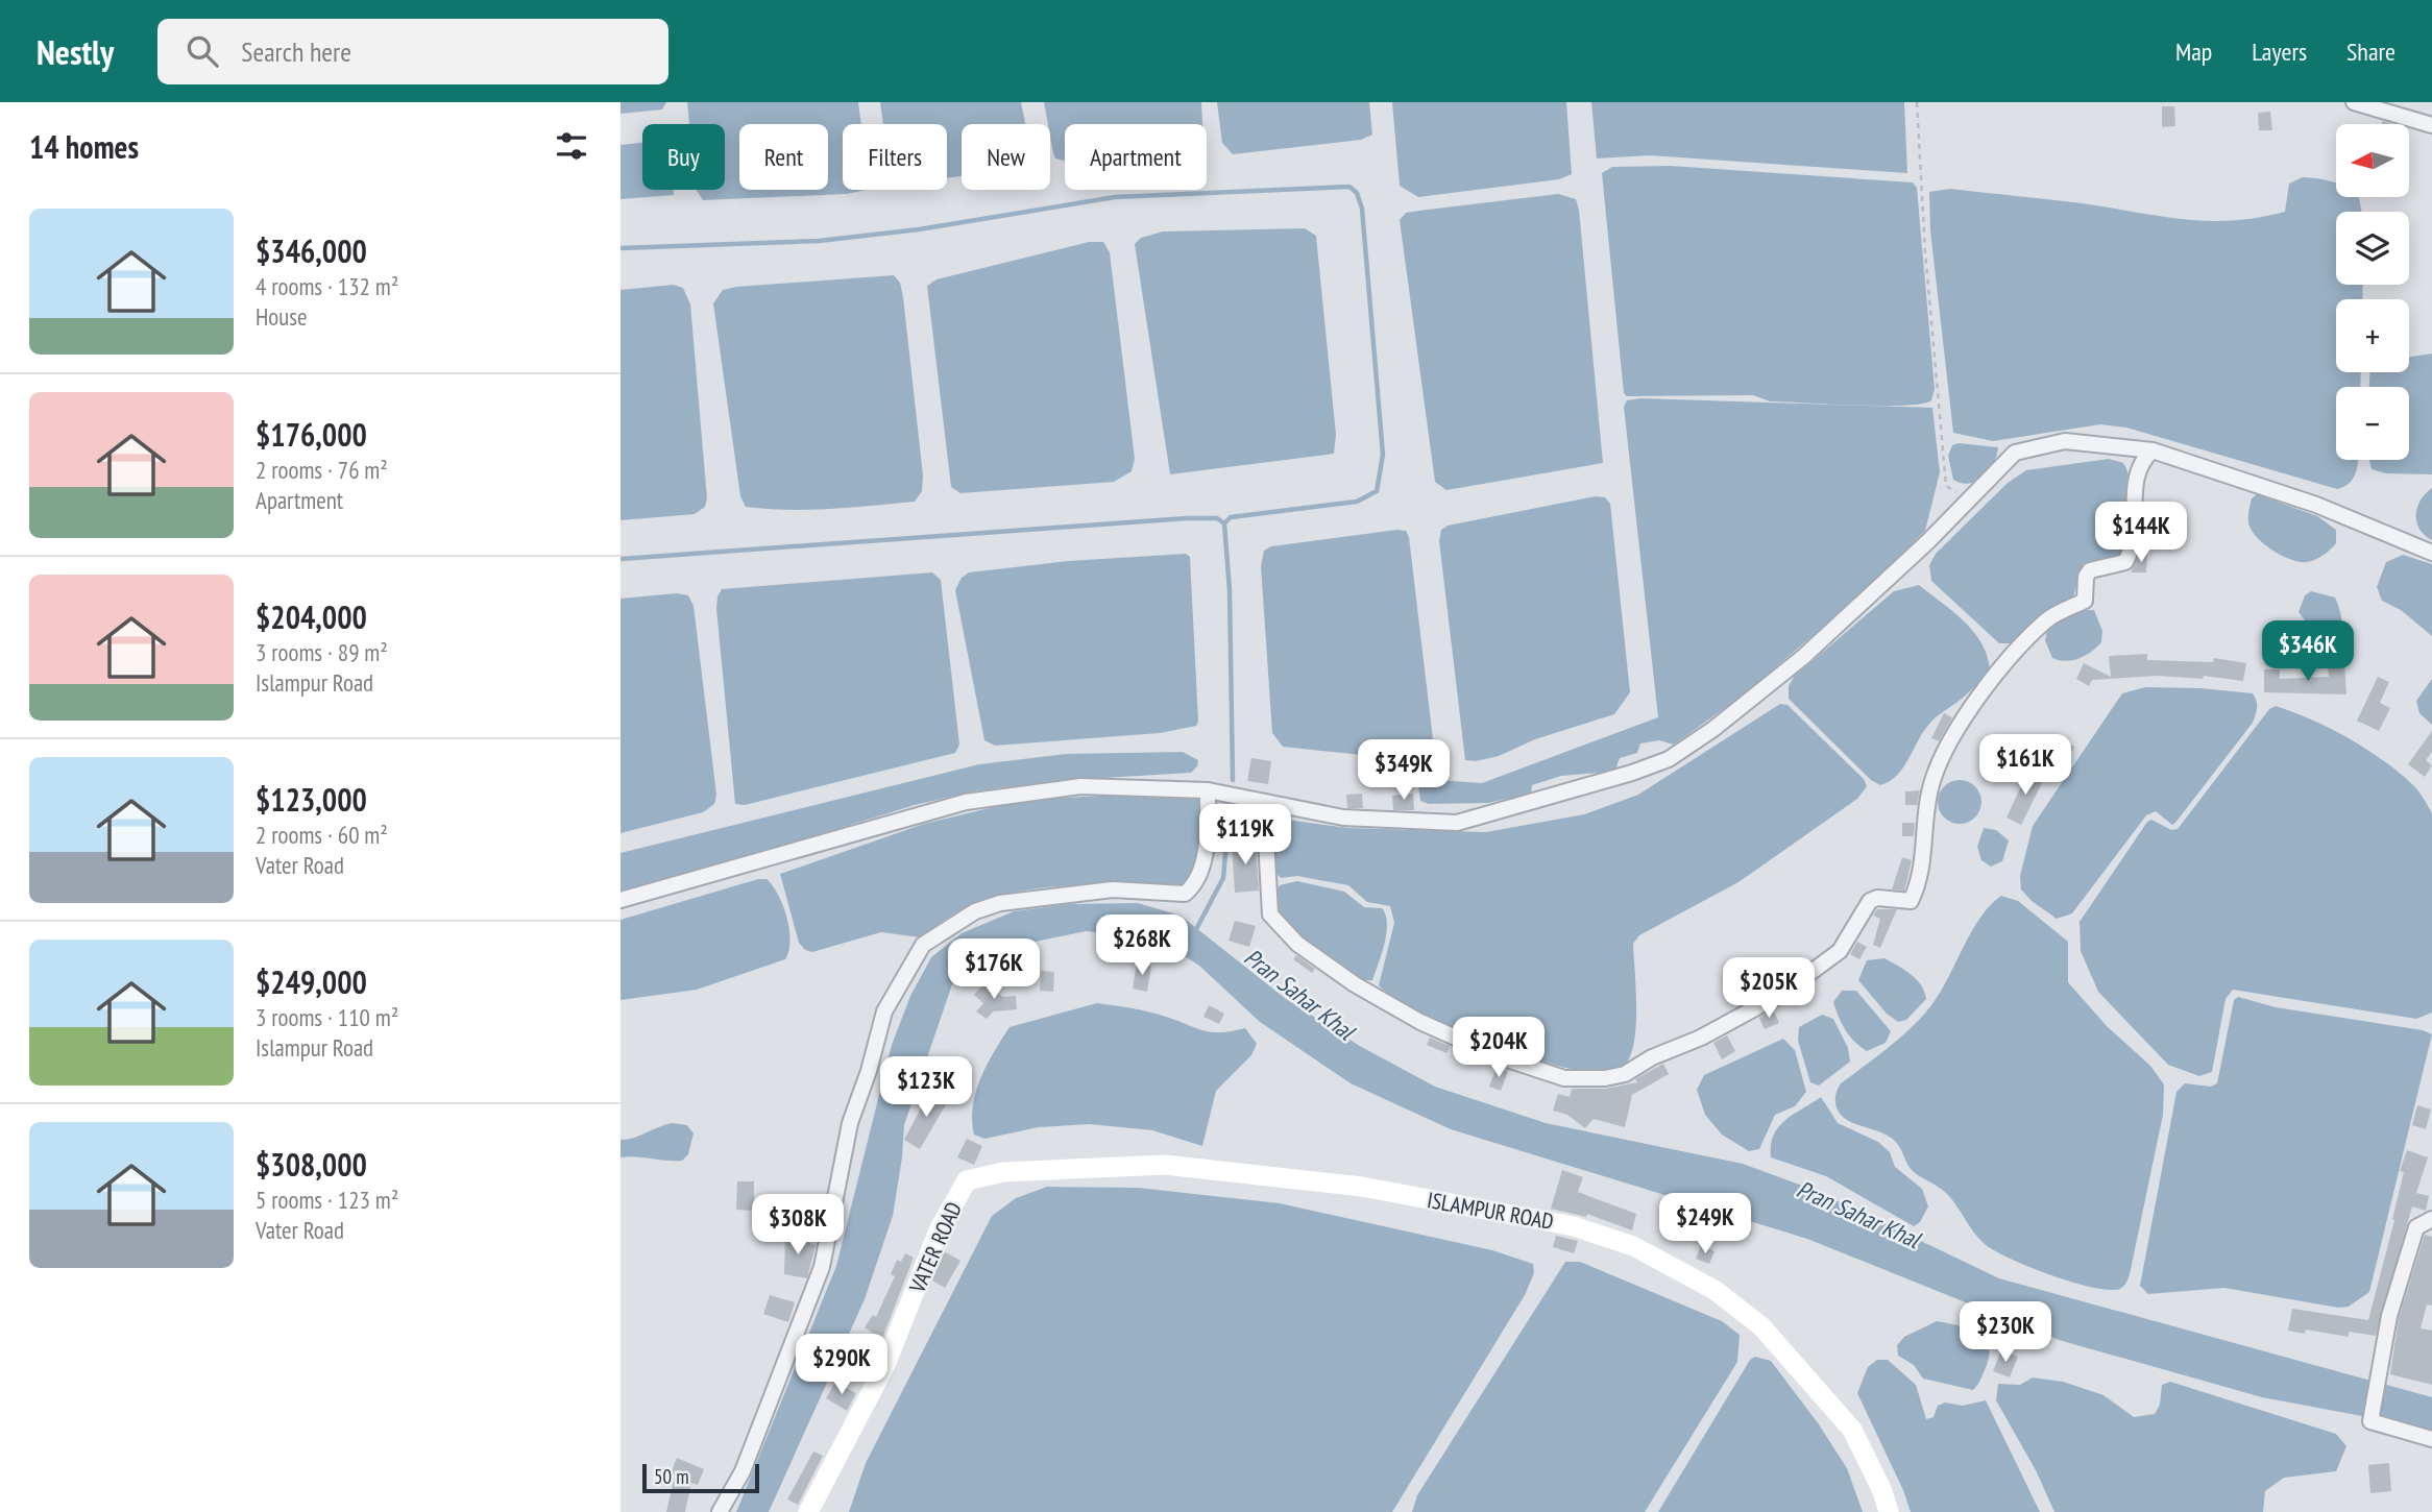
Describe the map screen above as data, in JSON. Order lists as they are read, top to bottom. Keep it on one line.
{"streets":{"street":["ISLAMPUR ROAD","VATER ROAD"]},"crossings":[["ISLAMPUR ROAD","VATER ROAD"]],"water":["Pran Sahar Khal"],"scale_bar":"50 m","north":"left","page":{"header":"Nestly","search":"Search here","nav":["Map","Layers","Share"],"heading":"14 homes","map_buttons":["+","−"],"chip":["Buy","Rent","Filters","New","Apartment"],"list":[{"name":"$346,000","note":"4 rooms · 132 m² · House"},{"name":"$176,000","note":"2 rooms · 76 m² · Apartment"},{"name":"$204,000","note":"3 rooms · 89 m² · Islampur Road"},{"name":"$123,000","note":"2 rooms · 60 m² · Vater Road"},{"name":"$249,000","note":"3 rooms · 110 m² · Islampur Road"},{"name":"$308,000","note":"5 rooms · 123 m² · Vater Road"}],"price":["$144K","$346K","$161K","$349K","$119K","$268K","$176K","$205K","$204K","$123K","$249K","$308K","$230K","$290K"],"scale":"50 m"}}
